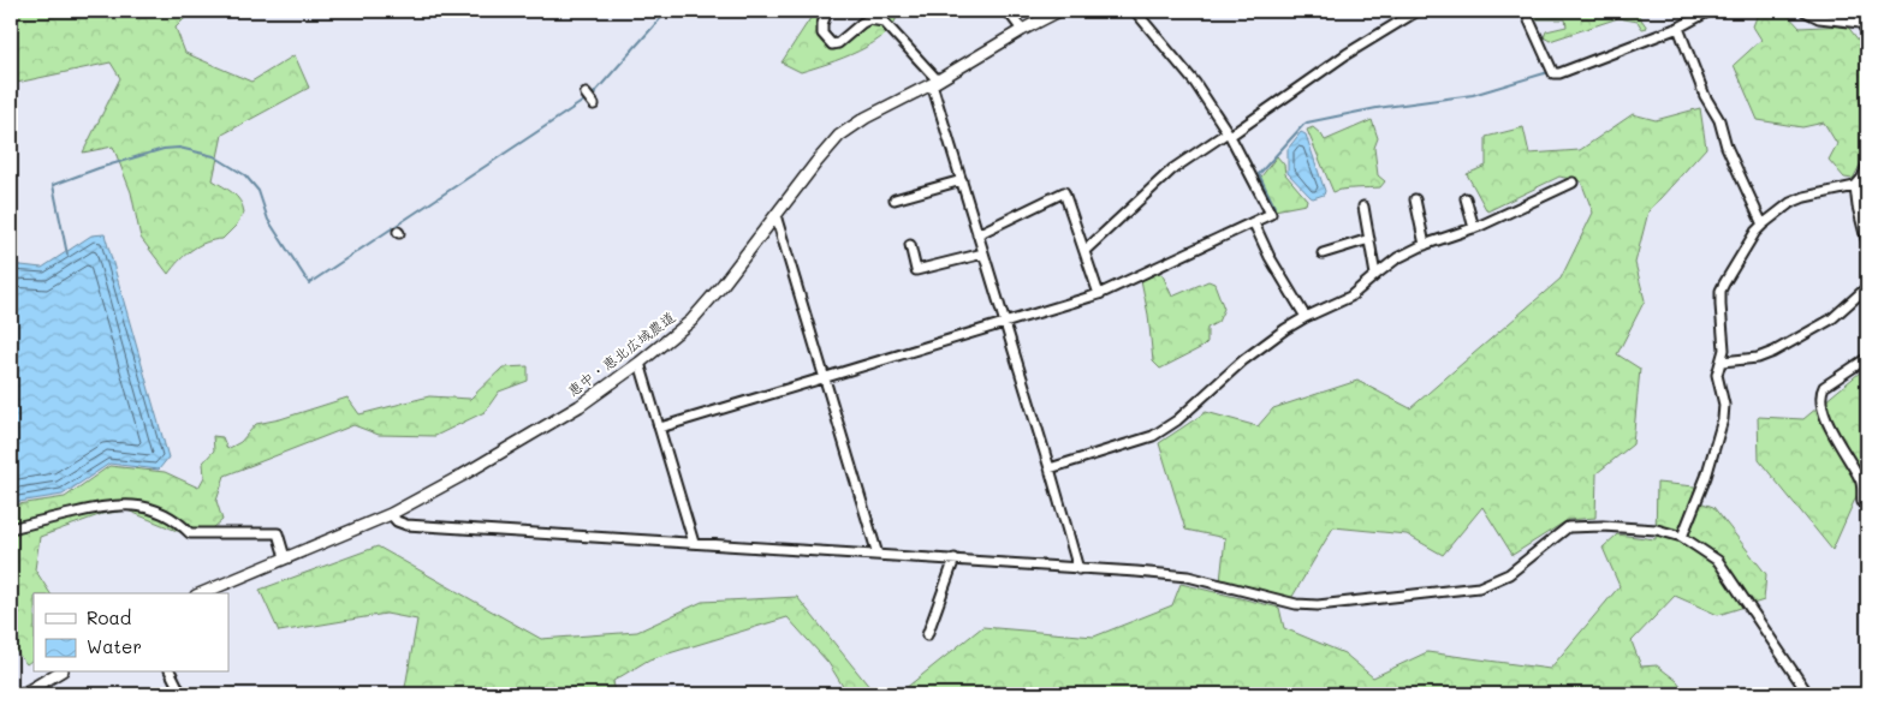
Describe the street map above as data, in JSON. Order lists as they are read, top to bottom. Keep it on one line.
{"streets":{"street":["恵中・恵北広域農道"]},"legend":["Road","Water"]}
